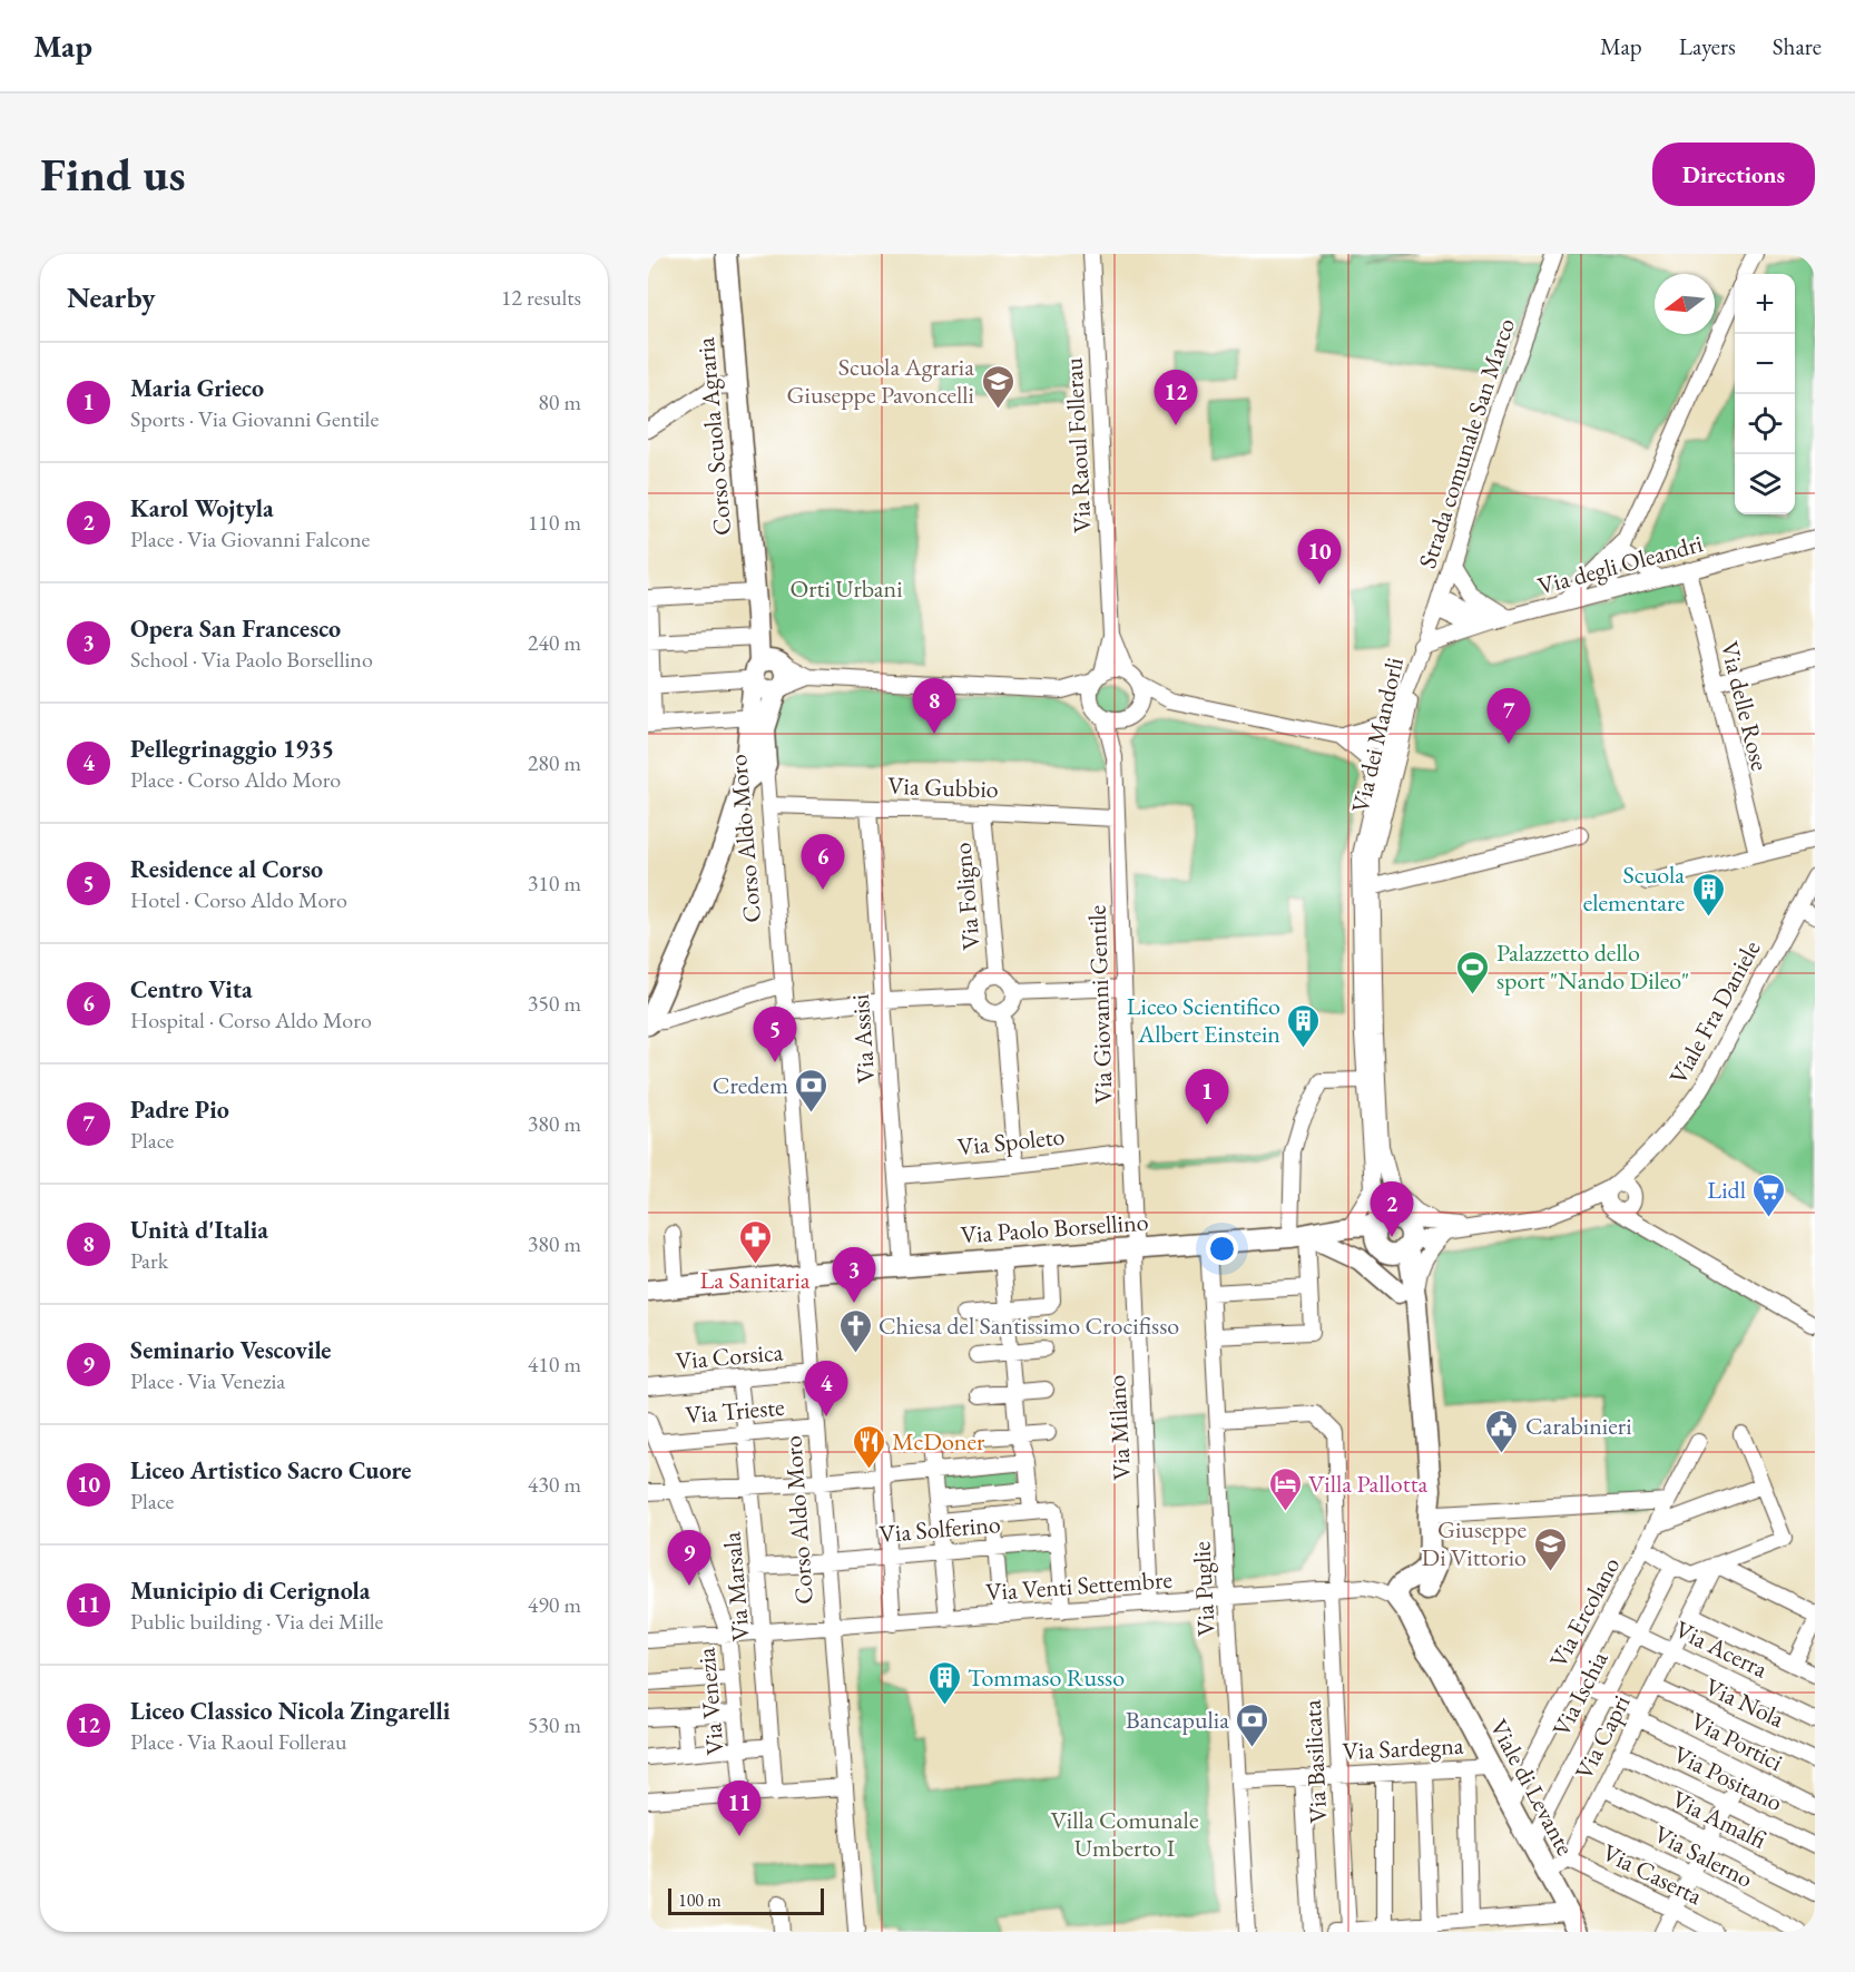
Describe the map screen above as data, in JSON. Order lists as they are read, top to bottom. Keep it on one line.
{"streets":{"main road":["Corso Scuola Agraria","Corso Aldo Moro","Via Paolo Borsellino","Viale di Levante"],"street":["Strada comunale San Marco","Via Raoul Follerau","Via degli Oleandri","Via delle Rose","Via dei Mandorli","Via Gubbio","Via Foligno","Via Giovanni Gentile","Viale Fra Daniele","Via Assisi","Via Spoleto","Via Corsica","Via Trieste","Via Milano","Via Solferino","Via Venti Settembre","Via Marsala","Via Puglie","Via Ercolano","Via Acerra","Via Ischia","Via Venezia","Via Nola","Via Capri","Via Portici","Via Sardegna","Via Basilicata","Via Positano","Via Amalfi","Via Salerno","Via Caserta"]},"crossings":[["Corso Scuola Agraria","Corso Aldo Moro"],["Strada comunale San Marco","Via degli Oleandri"],["Strada comunale San Marco","Via dei Mandorli"],["Via Raoul Follerau","Via Giovanni Gentile"],["Via degli Oleandri","Via delle Rose"],["Via degli Oleandri","Via dei Mandorli"],["Via dei Mandorli","Viale Fra Daniele"],["Via dei Mandorli","Viale di Levante"],["Via Gubbio","Corso Aldo Moro"],["Via Gubbio","Via Foligno"],["Via Gubbio","Via Giovanni Gentile"],["Via Gubbio","Via Assisi"],["Corso Aldo Moro","Via Paolo Borsellino"],["Corso Aldo Moro","Via Corsica"],["Corso Aldo Moro","Via Trieste"],["Corso Aldo Moro","Via Solferino"],["Corso Aldo Moro","Via Venti Settembre"],["Via Giovanni Gentile","Via Spoleto"],["Via Giovanni Gentile","Via Paolo Borsellino"],["Via Giovanni Gentile","Via Milano"],["Viale Fra Daniele","Viale di Levante"],["Via Assisi","Via Spoleto"],["Via Assisi","Via Paolo Borsellino"],["Via Paolo Borsellino","Via Milano"],["Via Paolo Borsellino","Via Puglie"],["Via Corsica","Via Marsala"],["Via Trieste","Via Marsala"],["Via Trieste","Via Venezia"],["Via Milano","Via Venti Settembre"],["Via Solferino","Via Marsala"],["Via Venti Settembre","Via Marsala"],["Via Venti Settembre","Via Puglie"],["Via Venti Settembre","Via Venezia"],["Via Venti Settembre","Via Basilicata"],["Via Venti Settembre","Viale di Levante"],["Via Puglie","Via Sardegna"],["Via Puglie","Via Basilicata"],["Via Ercolano","Via Acerra"],["Via Ercolano","Via Portici"],["Via Ercolano","Viale di Levante"],["Via Acerra","Via Ischia"],["Via Acerra","Via Capri"],["Via Ischia","Via Portici"],["Via Ischia","Viale di Levante"],["Via Nola","Via Capri"],["Via Capri","Via Portici"],["Via Capri","Via Positano"],["Via Capri","Viale di Levante"],["Via Capri","Via Amalfi"],["Via Capri","Via Salerno"],["Via Capri","Via Caserta"],["Via Sardegna","Via Basilicata"],["Via Sardegna","Viale di Levante"]],"parks":["Orti Urbani","Villa Comunale Umberto I"],"places":{"school or university":["Scuola Agraria Giuseppe Pavoncelli","Giuseppe Di Vittorio"],"building":["Scuola elementare","Liceo Scientifico Albert Einstein","Tommaso Russo"],"sports":["Palazzetto dello sport \"Nando Dileo\""],"bank":["Credem","Bancapulia"],"supermarket":["Lidl"],"pharmacy":["La Sanitaria"],"church":["Chiesa del Santissimo Crocifisso"],"public building":["Carabinieri"],"restaurant":["McDoner"],"hotel":["Villa Pallotta"]},"scale_bar":"100 m","north":"left","page":{"header":"Map","nav":["Map","Layers","Share"],"buttons":"Directions","title":"Find us","heading":["Nearby","12 results"],"map_buttons":["+","−"],"list":[{"mark":"1","name":"Maria Grieco","note":"Sports · Via Giovanni Gentile","value":"80 m"},{"mark":"2","name":"Karol Wojtyla","note":"Place · Via Giovanni Falcone","value":"110 m"},{"mark":"3","name":"Opera San Francesco","note":"School · Via Paolo Borsellino","value":"240 m"},{"mark":"4","name":"Pellegrinaggio 1935","note":"Place · Corso Aldo Moro","value":"280 m"},{"mark":"5","name":"Residence al Corso","note":"Hotel · Corso Aldo Moro","value":"310 m"},{"mark":"6","name":"Centro Vita","note":"Hospital · Corso Aldo Moro","value":"350 m"},{"mark":"7","name":"Padre Pio","note":"Place","value":"380 m"},{"mark":"8","name":"Unità d'Italia","note":"Park","value":"380 m"},{"mark":"9","name":"Seminario Vescovile","note":"Place · Via Venezia","value":"410 m"},{"mark":"10","name":"Liceo Artistico Sacro Cuore","note":"Place","value":"430 m"},{"mark":"11","name":"Municipio di Cerignola","note":"Public building · Via dei Mille","value":"490 m"},{"mark":"12","name":"Liceo Classico Nicola Zingarelli","note":"Place · Via Raoul Follerau","value":"530 m"}],"pins":["12","10","8","7","6","5","1","2","3","4","9","11"],"scale":"100 m"}}
